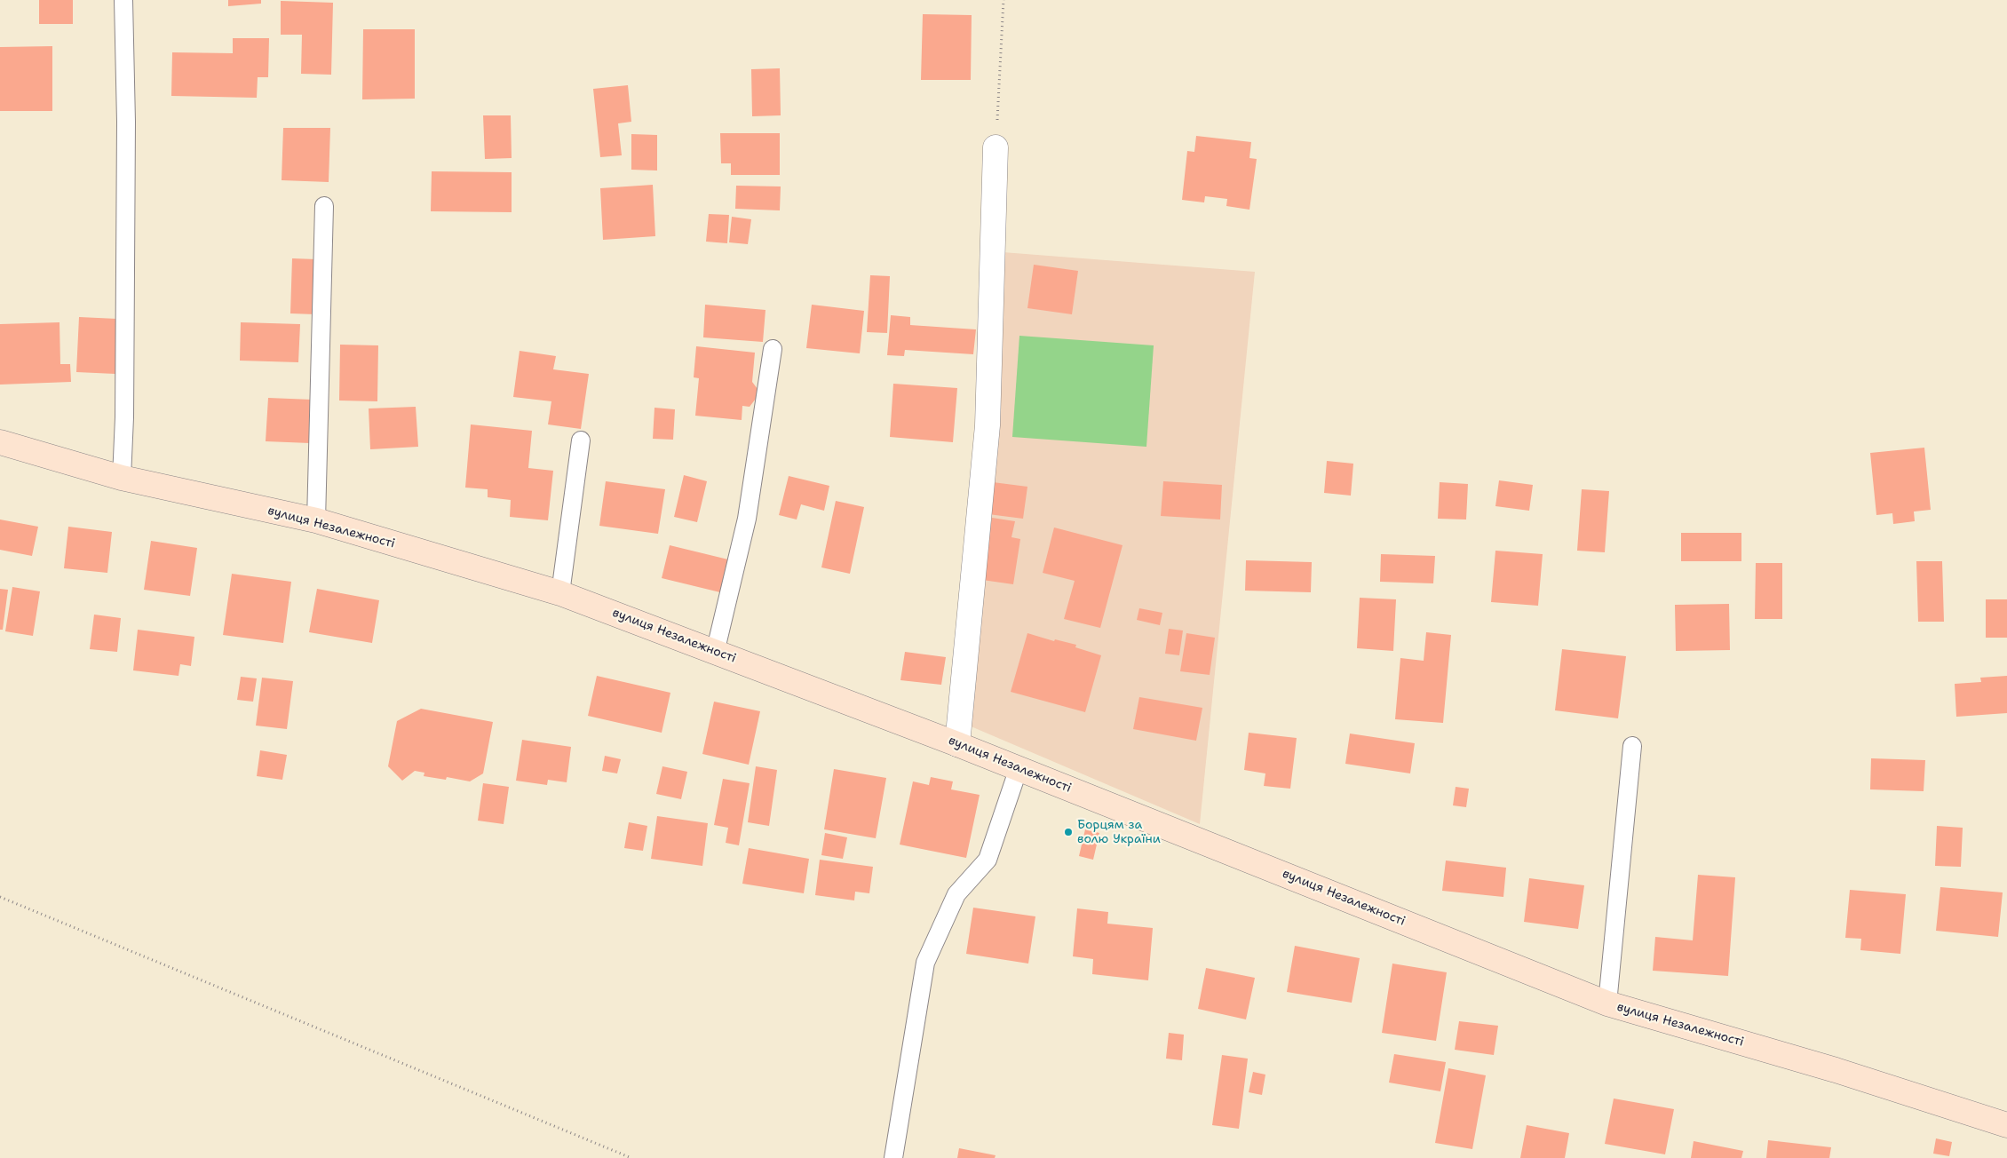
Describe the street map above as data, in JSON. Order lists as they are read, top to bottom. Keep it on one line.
{"streets":{"street":["вулиця Незалежності"]},"places":["Борцям за волю України"]}
